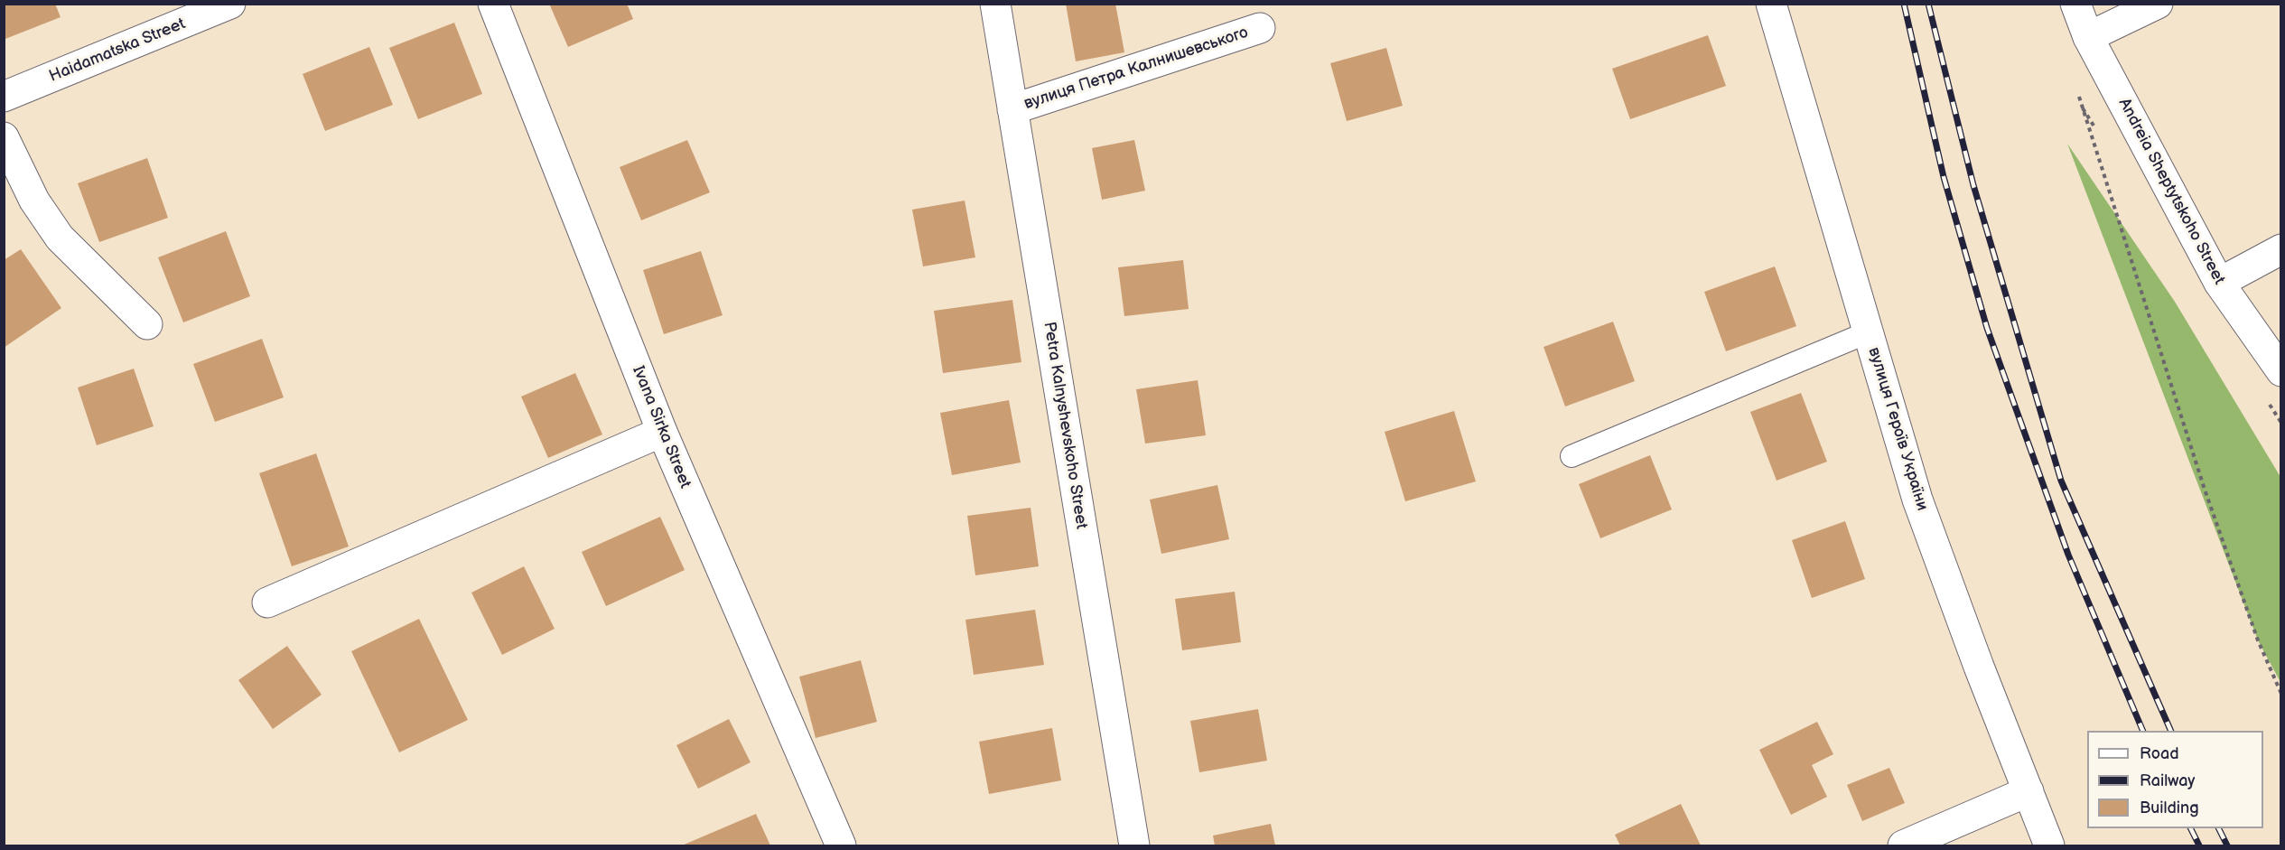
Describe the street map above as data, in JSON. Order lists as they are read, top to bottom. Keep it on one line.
{"streets":{"street":["Haidamatska Street","вулиця Петра Калнишевського","Andreia Sheptytskoho Street","Petra Kalnyshevskoho Street","Ivana Sirka Street","вулиця Героїв України"]},"crossings":[["вулиця Петра Калнишевського","Petra Kalnyshevskoho Street"]],"legend":["Road","Railway","Building"]}
